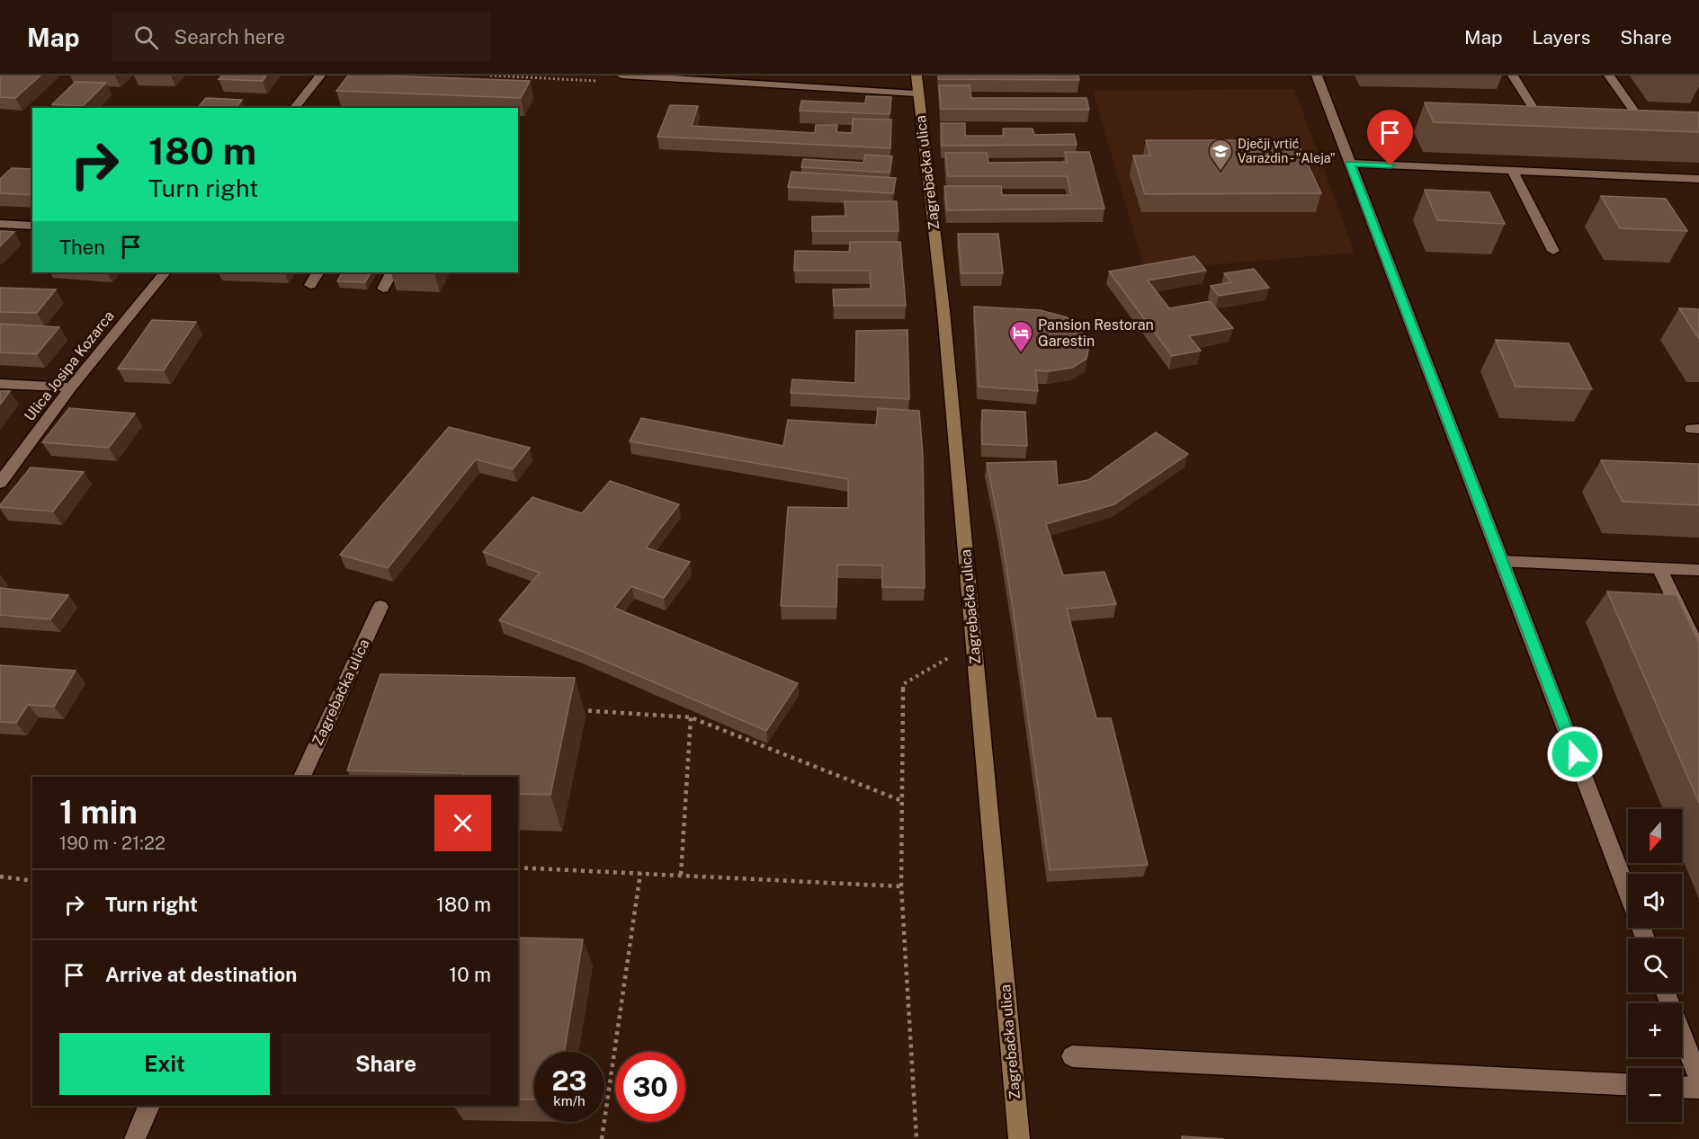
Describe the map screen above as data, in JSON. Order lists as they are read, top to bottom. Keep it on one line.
{"streets":{"street":["Zagrebačka ulica","Ulica Josipa Kozarca"]},"places":{"school or university":["Dječji vrtić Varaždin - \"Aleja\""],"hotel":["Pansion Restoran Garestin"]},"north":"bottom","page":{"header":"Map","search":"Search here","nav":["Map","Layers","Share"],"turn":["180 m","Turn right"],"then":"Then","heading":["1 min","190 m · 21:22"],"map_buttons":["+","−"],"list":[{"name":"Turn right","value":"180 m"},{"name":"Arrive at destination","value":"10 m"}],"buttons":["Exit","Share"],"speed":"23 km/h","limit":"30"}}
